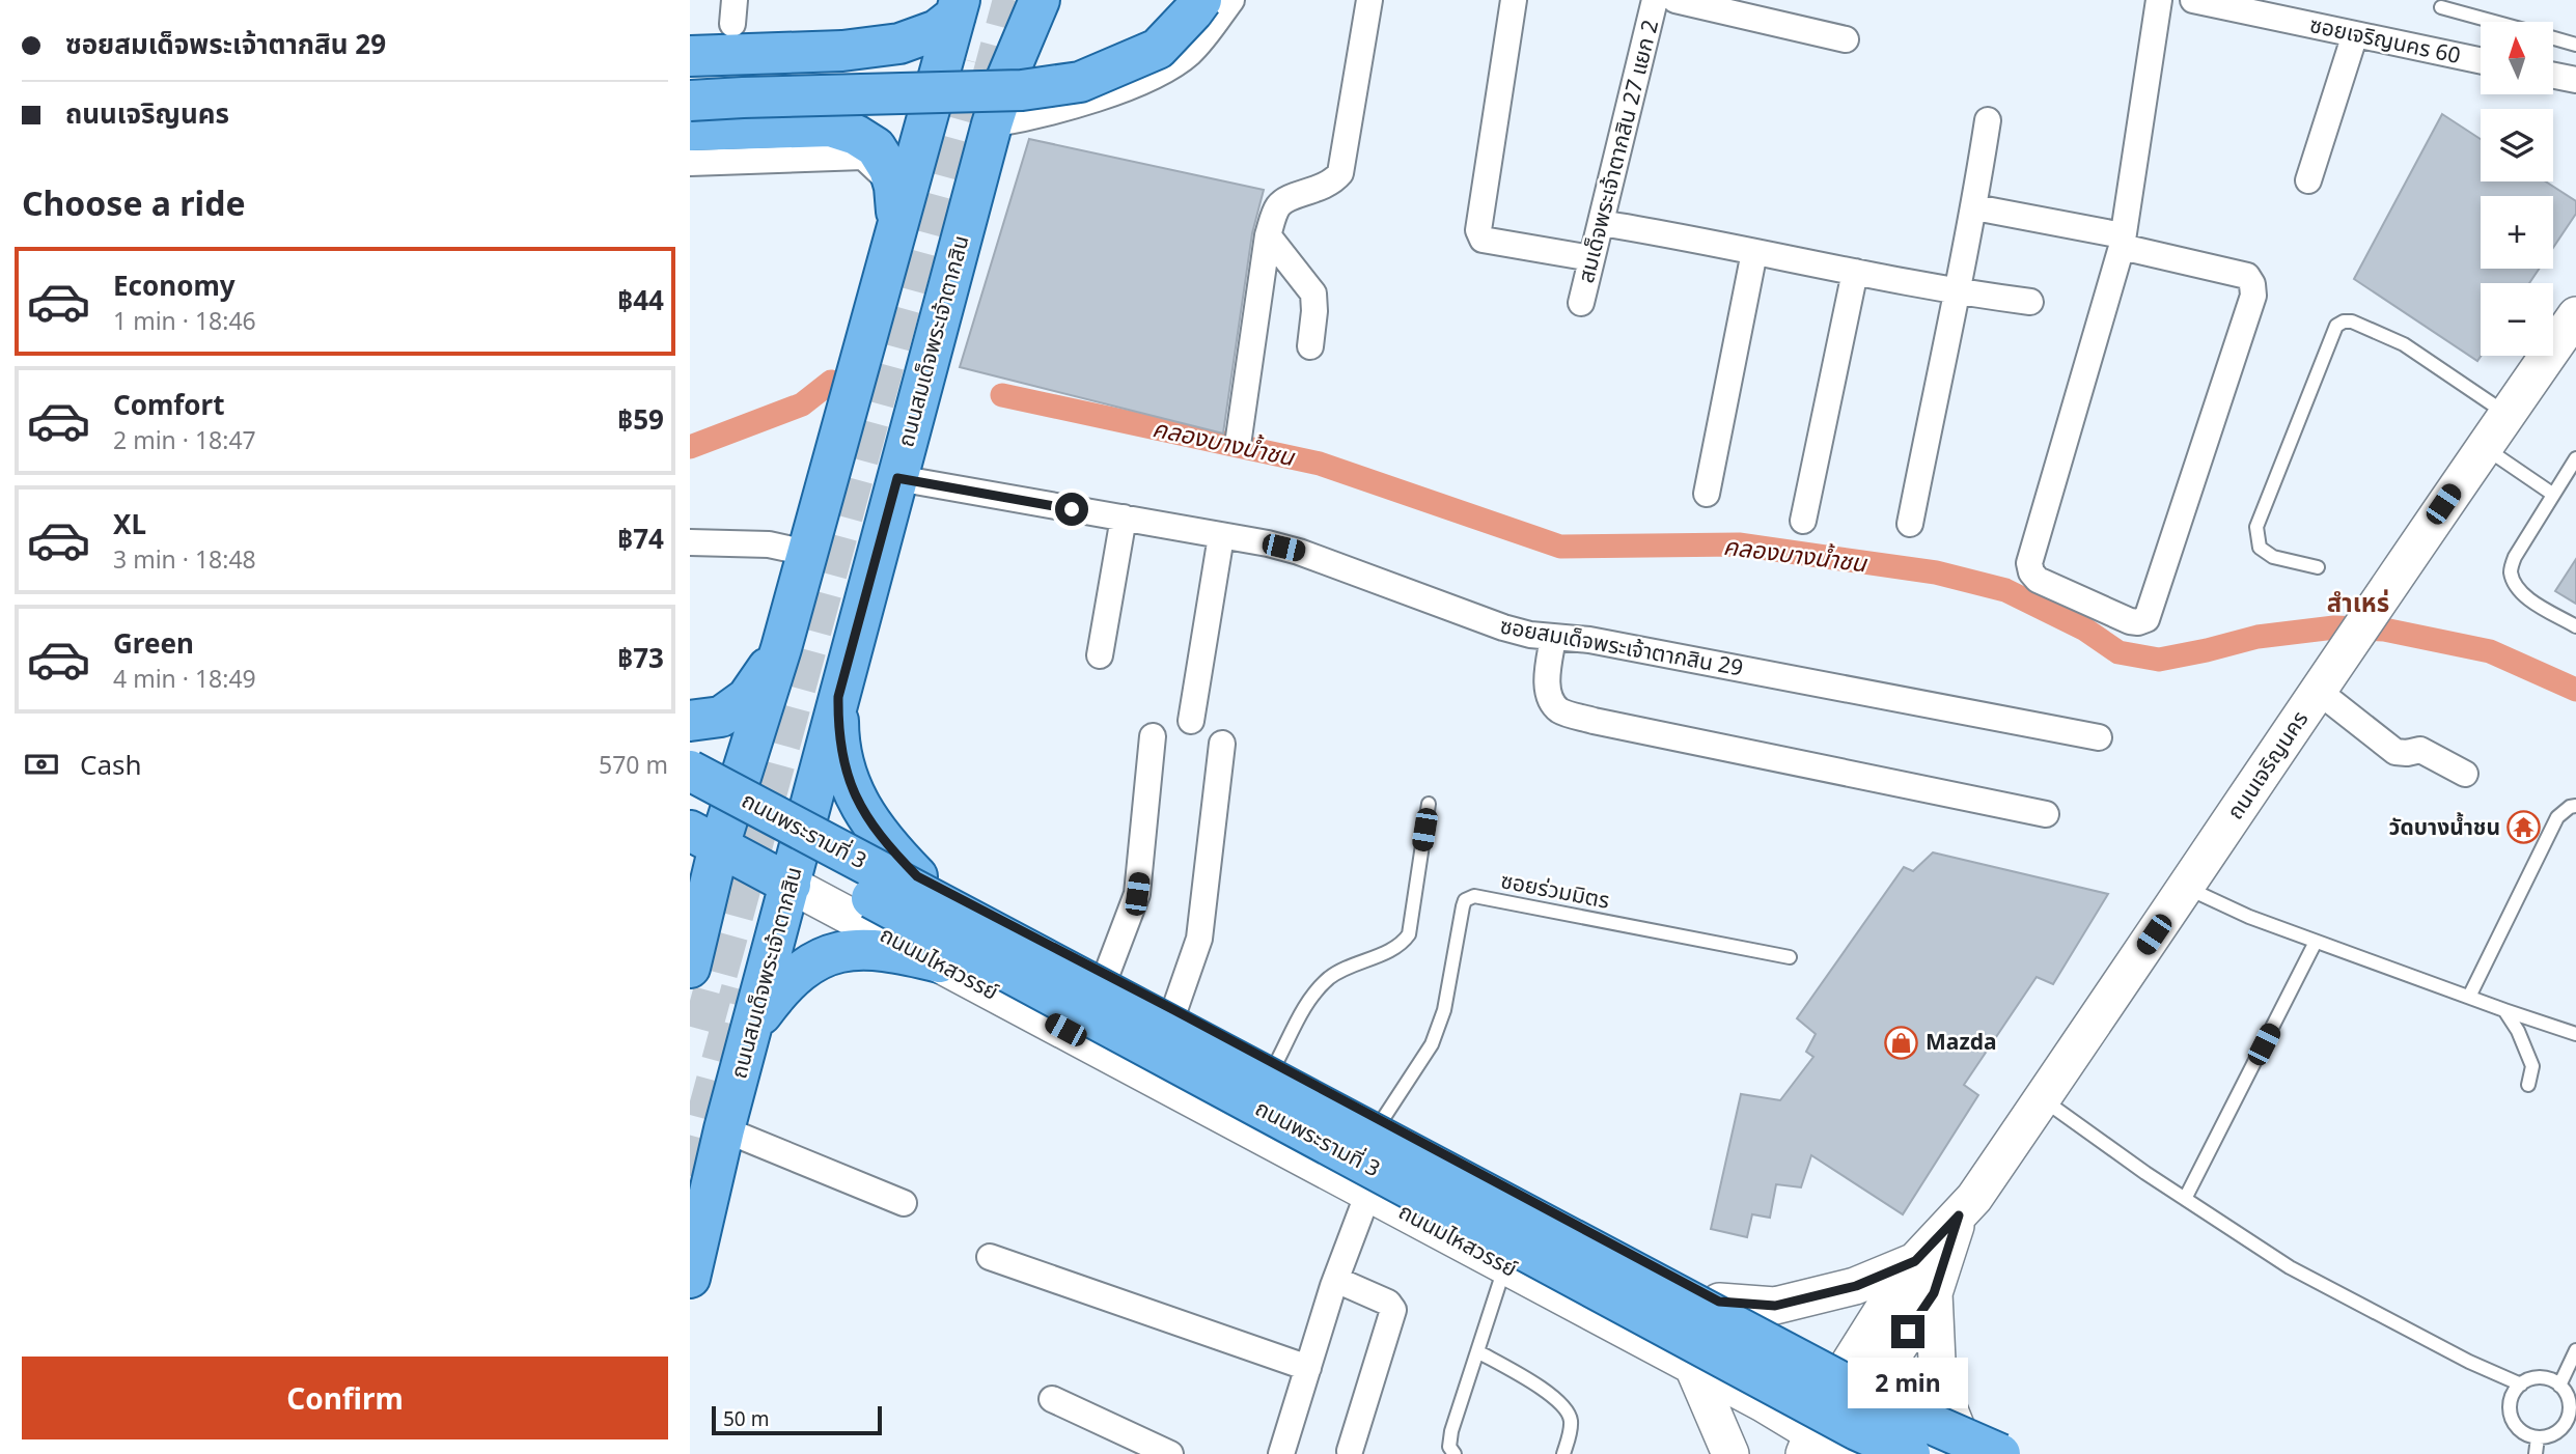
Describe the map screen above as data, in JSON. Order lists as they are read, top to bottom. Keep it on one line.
{"streets":{"main road":["ถนนสมเด็จพระเจ้าตากสิน","ถนนเจริญนคร","ถนนพระรามที่ 3","ถนนมไหสวรรย์"],"street":["ซอยเจริญนคร 60","สมเด็จพระเจ้าตากสิน 27 แยก 2","ซอยสมเด็จพระเจ้าตากสิน 29"],"lane":["ซอยร่วมมิตร"]},"crossings":[["ถนนสมเด็จพระเจ้าตากสิน","ซอยสมเด็จพระเจ้าตากสิน 29"],["ถนนสมเด็จพระเจ้าตากสิน","ถนนมไหสวรรย์"],["ถนนเจริญนคร","ถนนมไหสวรรย์"]],"districts":["สำเหร่"],"water":["คลองบางน้ำชน"],"places":{"temple":["วัดบางน้ำชน"],"shop":["Mazda"]},"scale_bar":"50 m","north":"top","page":{"banner":["ซอยสมเด็จพระเจ้าตากสิน 29","ถนนเจริญนคร"],"map_buttons":["+","−"],"heading":"Choose a ride","list":[{"name":"Economy","note":"1 min · 18:46","value":"฿44"},{"name":"Comfort","note":"2 min · 18:47","value":"฿59"},{"name":"XL","note":"3 min · 18:48","value":"฿74"},{"name":"Green","note":"4 min · 18:49","value":"฿73"}],"pay":["Cash","570 m"],"buttons":"Confirm","bubble":"2 min","scale":"50 m"}}
